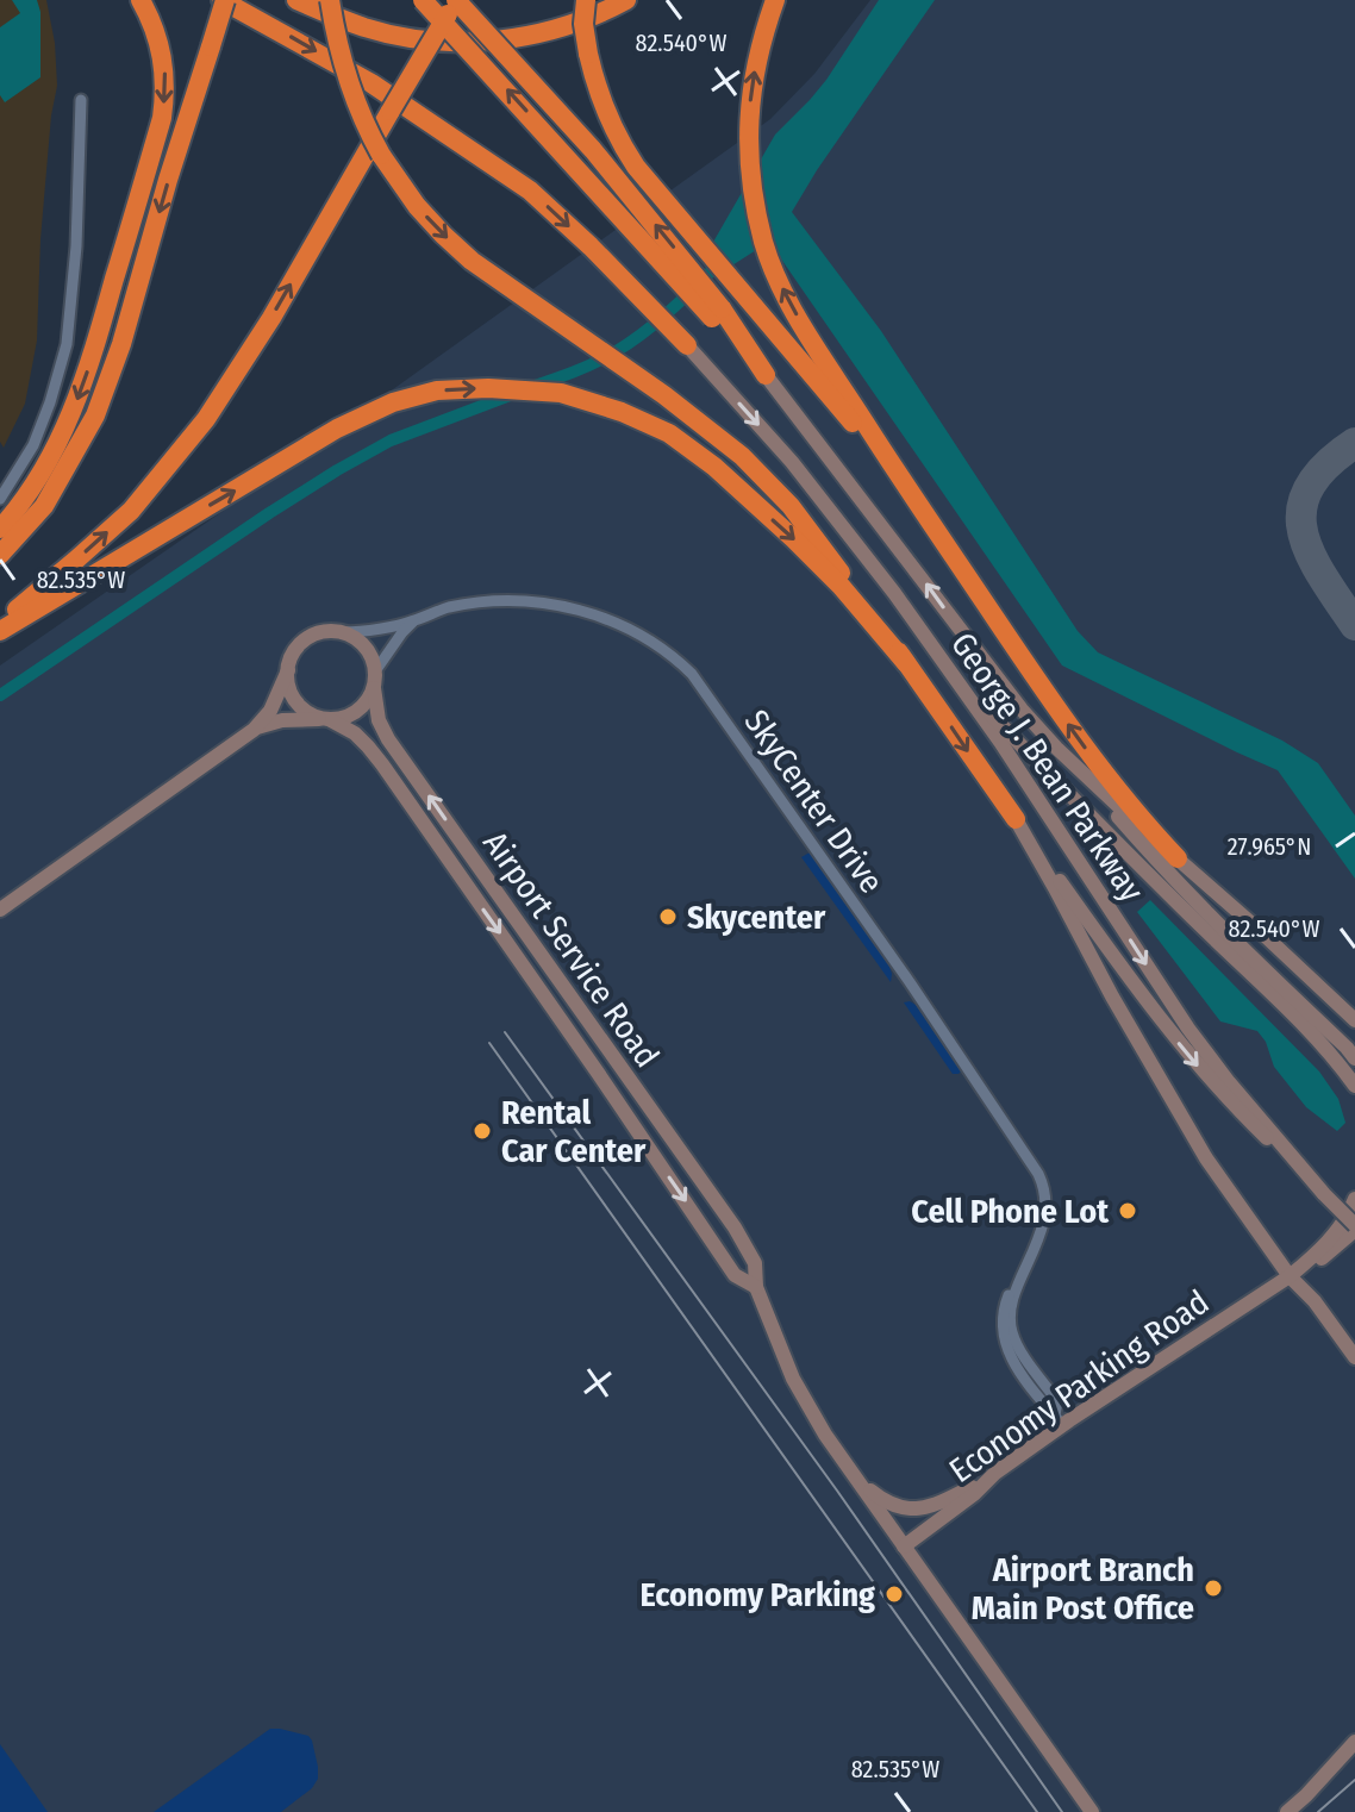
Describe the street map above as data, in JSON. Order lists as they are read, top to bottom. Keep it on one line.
{"streets":{"street":["George J. Bean Parkway","SkyCenter Drive","Airport Service Road","Economy Parking Road"]},"crossings":[["SkyCenter Drive","Airport Service Road"],["SkyCenter Drive","Economy Parking Road"],["Airport Service Road","Economy Parking Road"]],"places":["Skycenter","Rental Car Center","Cell Phone Lot","Airport Branch Main Post Office","Economy Parking"],"coordinates":["82.540°W","82.535°W","27.965°N"]}
